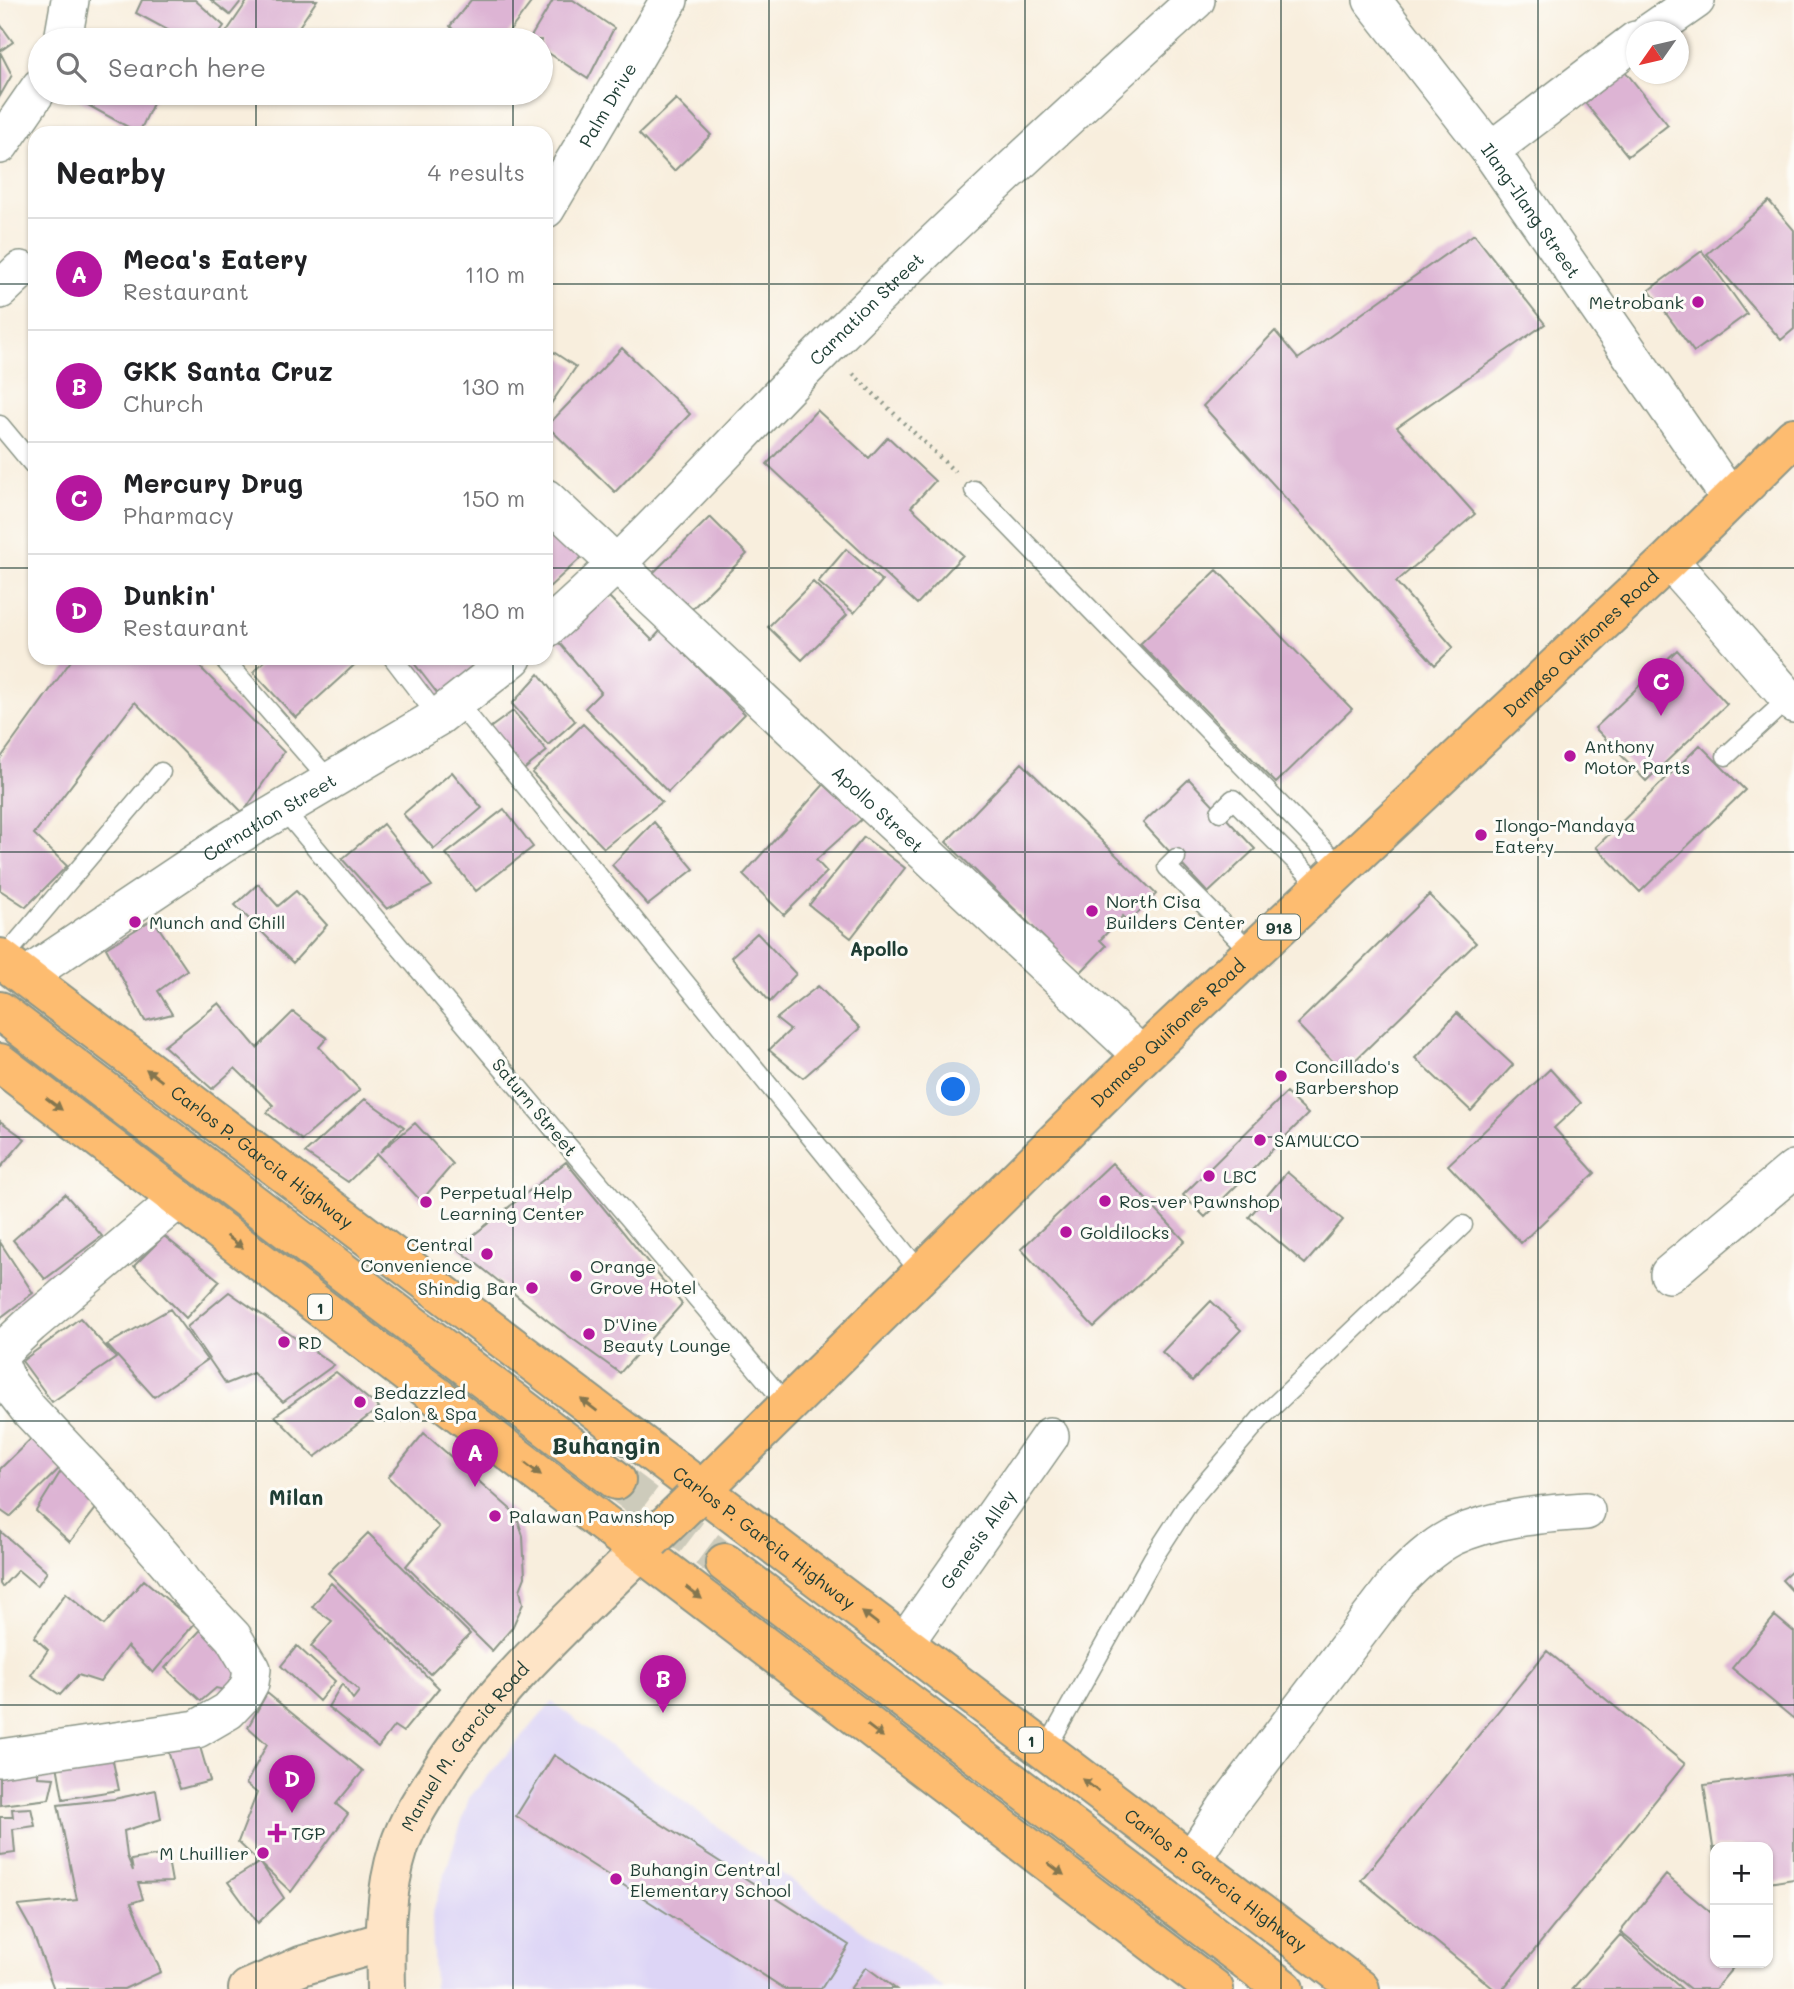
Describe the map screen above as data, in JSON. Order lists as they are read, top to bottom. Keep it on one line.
{"streets":{"main road":["Damaso Quiñones Road","918","Carlos P. Garcia Highway","1","Manuel M. Garcia Road"],"street":["Palm Drive","Ilang-Ilang Street","Carnation Street","Apollo Street","Genesis Alley"],"lane":["Saturn Street"]},"crossings":[["Ilang-Ilang Street","Damaso Quiñones Road"],["Carnation Street","Apollo Street"],["Carnation Street","Saturn Street"],["Carnation Street","Carlos P. Garcia Highway"],["Damaso Quiñones Road","Apollo Street"],["Damaso Quiñones Road","918"],["Damaso Quiñones Road","Saturn Street"],["Damaso Quiñones Road","Carlos P. Garcia Highway"],["918","Carlos P. Garcia Highway"],["918","1"],["918","Manuel M. Garcia Road"],["Carlos P. Garcia Highway","Genesis Alley"],["1","Manuel M. Garcia Road"]],"districts":["Apollo","Buhangin","Milan"],"places":{"other":["Metrobank","Anthony Motor Parts","Ilongo-Mandaya Eatery","North Cisa Builders Center","Munch and Chill","Concillado's Barbershop","SAMULCO","LBC","Ros-ver Pawnshop","Perpetual Help Learning Center","Goldilocks","Central Convenience","Orange Grove Hotel","Shindig Bar","D'Vine Beauty Lounge","RD","Bedazzled Salon & Spa","Palawan Pawnshop","M Lhuillier","Buhangin Central Elementary School"],"health":["TGP"]},"north":"bottom left","page":{"search":"Search here","heading":["Nearby","4 results"],"list":[{"mark":"A","name":"Meca's Eatery","note":"Restaurant","value":"110 m"},{"mark":"B","name":"GKK Santa Cruz","note":"Church","value":"130 m"},{"mark":"C","name":"Mercury Drug","note":"Pharmacy","value":"150 m"},{"mark":"D","name":"Dunkin'","note":"Restaurant","value":"180 m"}],"pins":["C","A","B","D"],"map_buttons":["+","−"]}}
